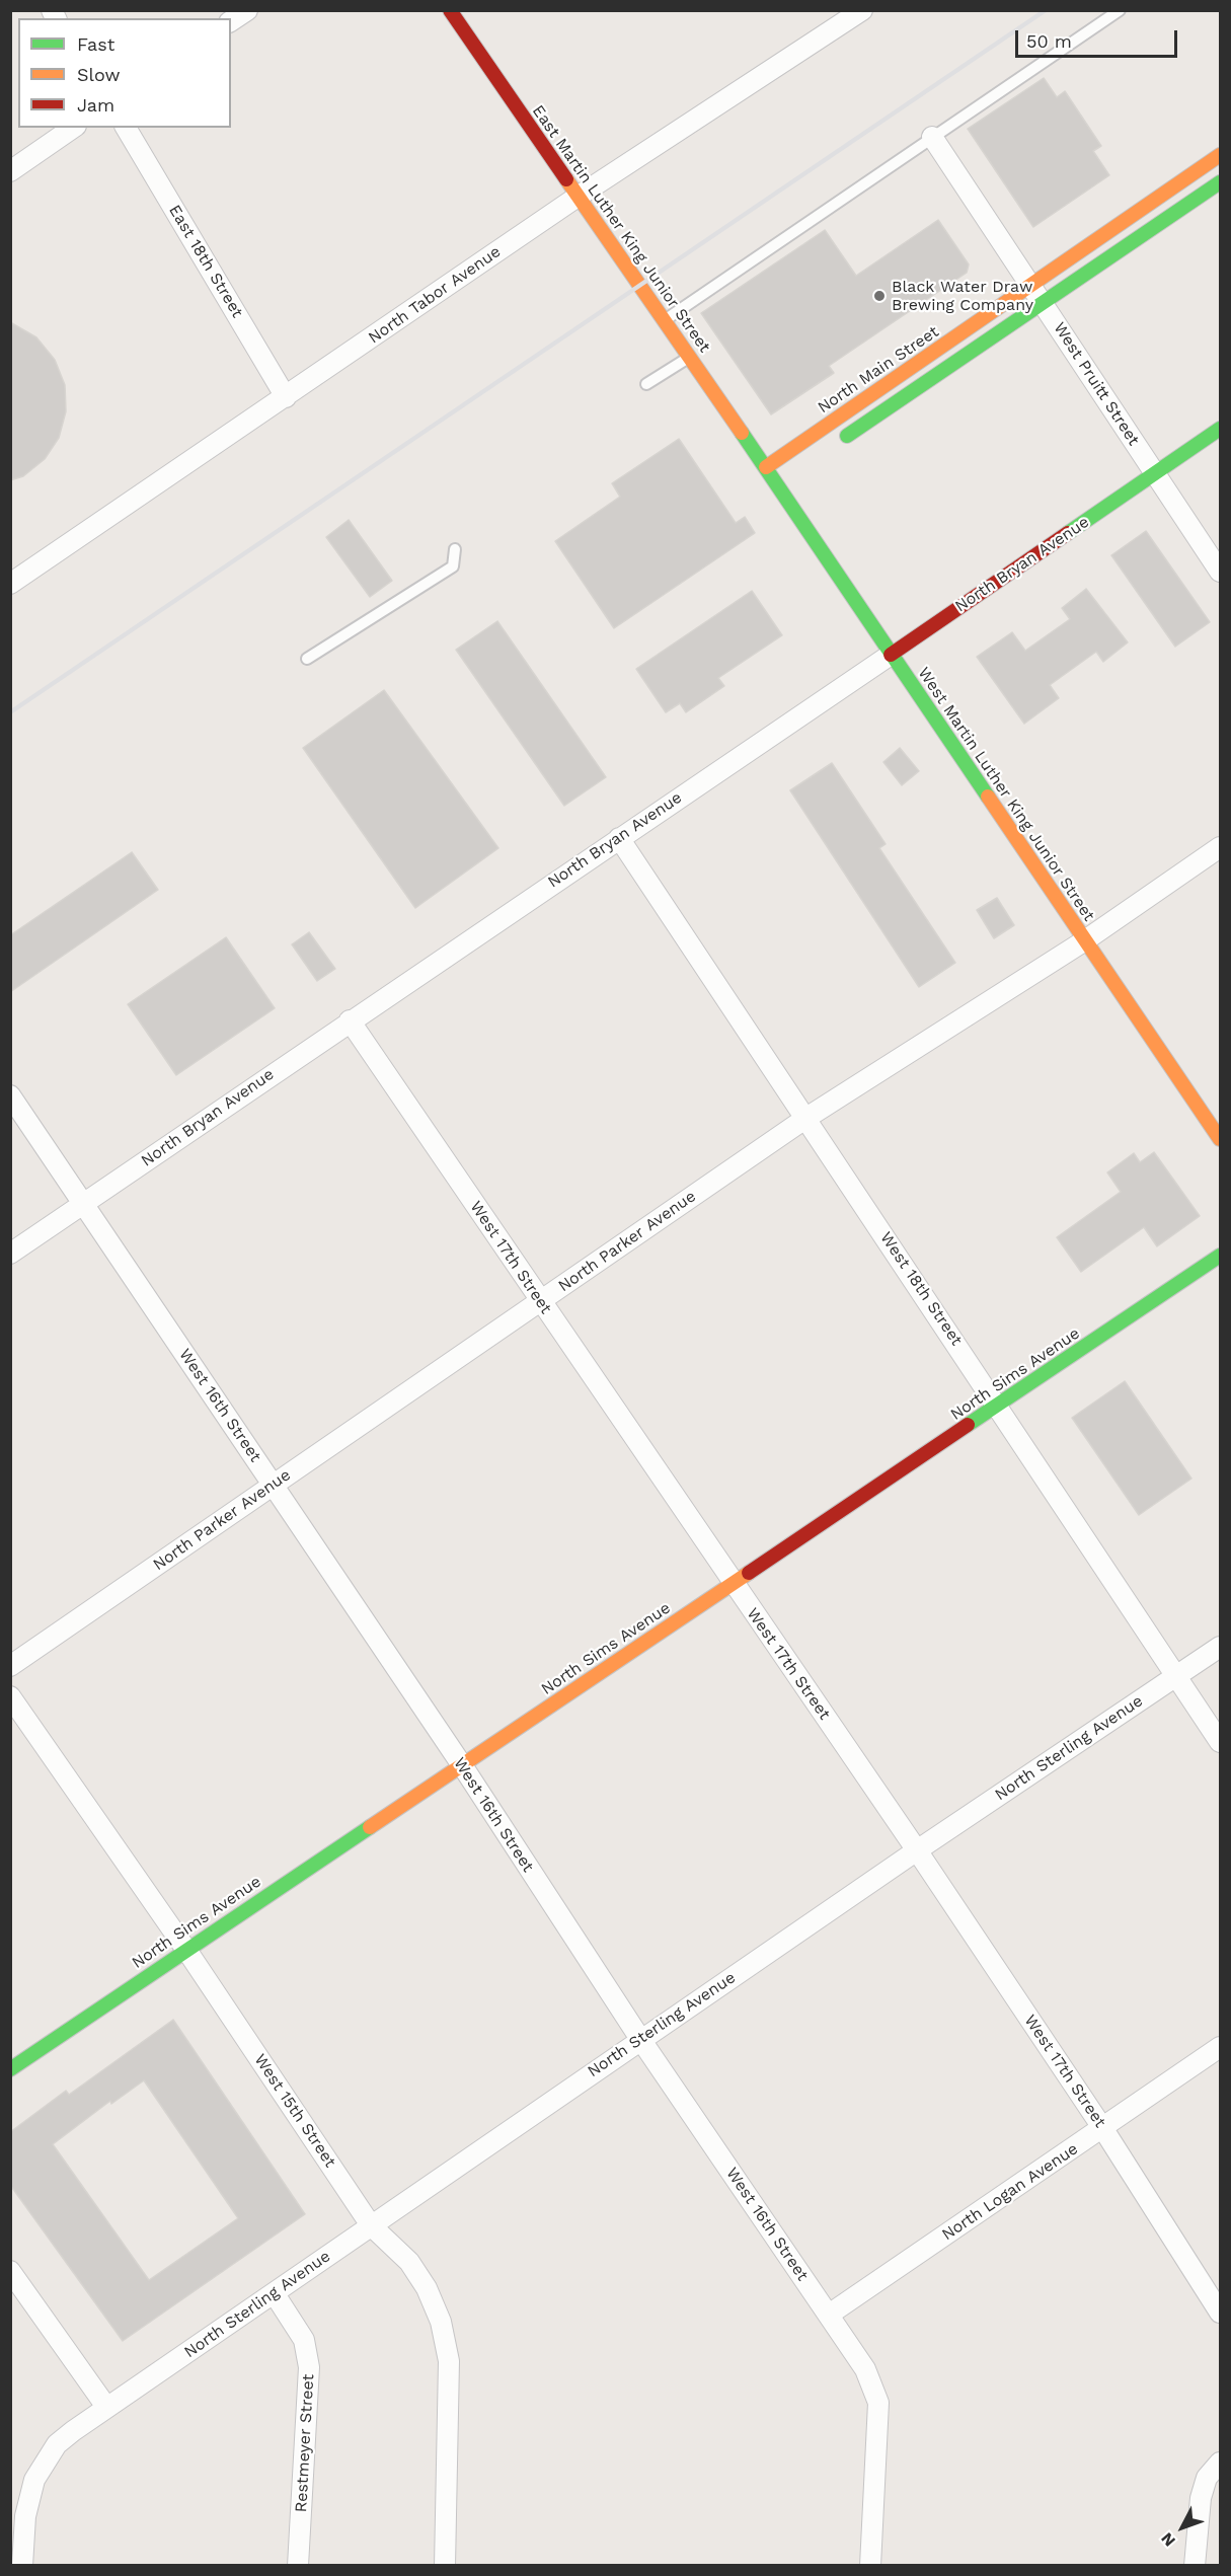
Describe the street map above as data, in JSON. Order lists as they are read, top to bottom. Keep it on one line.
{"streets":{"street":["East Martin Luther King Junior Street","East 18th Street","North Tabor Avenue","North Main Street","West Pruitt Street","North Bryan Avenue","West Martin Luther King Junior Street","North Parker Avenue","West 17th Street","West 18th Street","North Sims Avenue","West 16th Street","North Sterling Avenue","West 15th Street","North Logan Avenue","Restmeyer Street"]},"crossings":[["East Martin Luther King Junior Street","North Tabor Avenue"],["East Martin Luther King Junior Street","North Main Street"],["East Martin Luther King Junior Street","West Martin Luther King Junior Street"],["East 18th Street","North Tabor Avenue"],["North Main Street","West Pruitt Street"],["North Main Street","West Martin Luther King Junior Street"],["West Pruitt Street","North Bryan Avenue"],["North Bryan Avenue","West Martin Luther King Junior Street"],["North Bryan Avenue","West 17th Street"],["North Bryan Avenue","West 18th Street"],["North Bryan Avenue","West 16th Street"],["West Martin Luther King Junior Street","North Parker Avenue"],["North Parker Avenue","West 17th Street"],["North Parker Avenue","West 18th Street"],["North Parker Avenue","West 16th Street"],["West 17th Street","North Sims Avenue"],["West 17th Street","North Sterling Avenue"],["West 17th Street","North Logan Avenue"],["West 18th Street","North Sims Avenue"],["West 18th Street","North Sterling Avenue"],["North Sims Avenue","West 16th Street"],["North Sims Avenue","West 15th Street"],["West 16th Street","North Sterling Avenue"],["West 16th Street","North Logan Avenue"],["North Sterling Avenue","West 15th Street"],["North Sterling Avenue","Restmeyer Street"]],"places":["Black Water Draw Brewing Company"],"legend":["Fast","Slow","Jam"],"scale_bar":"50 m","north":"bottom left"}
